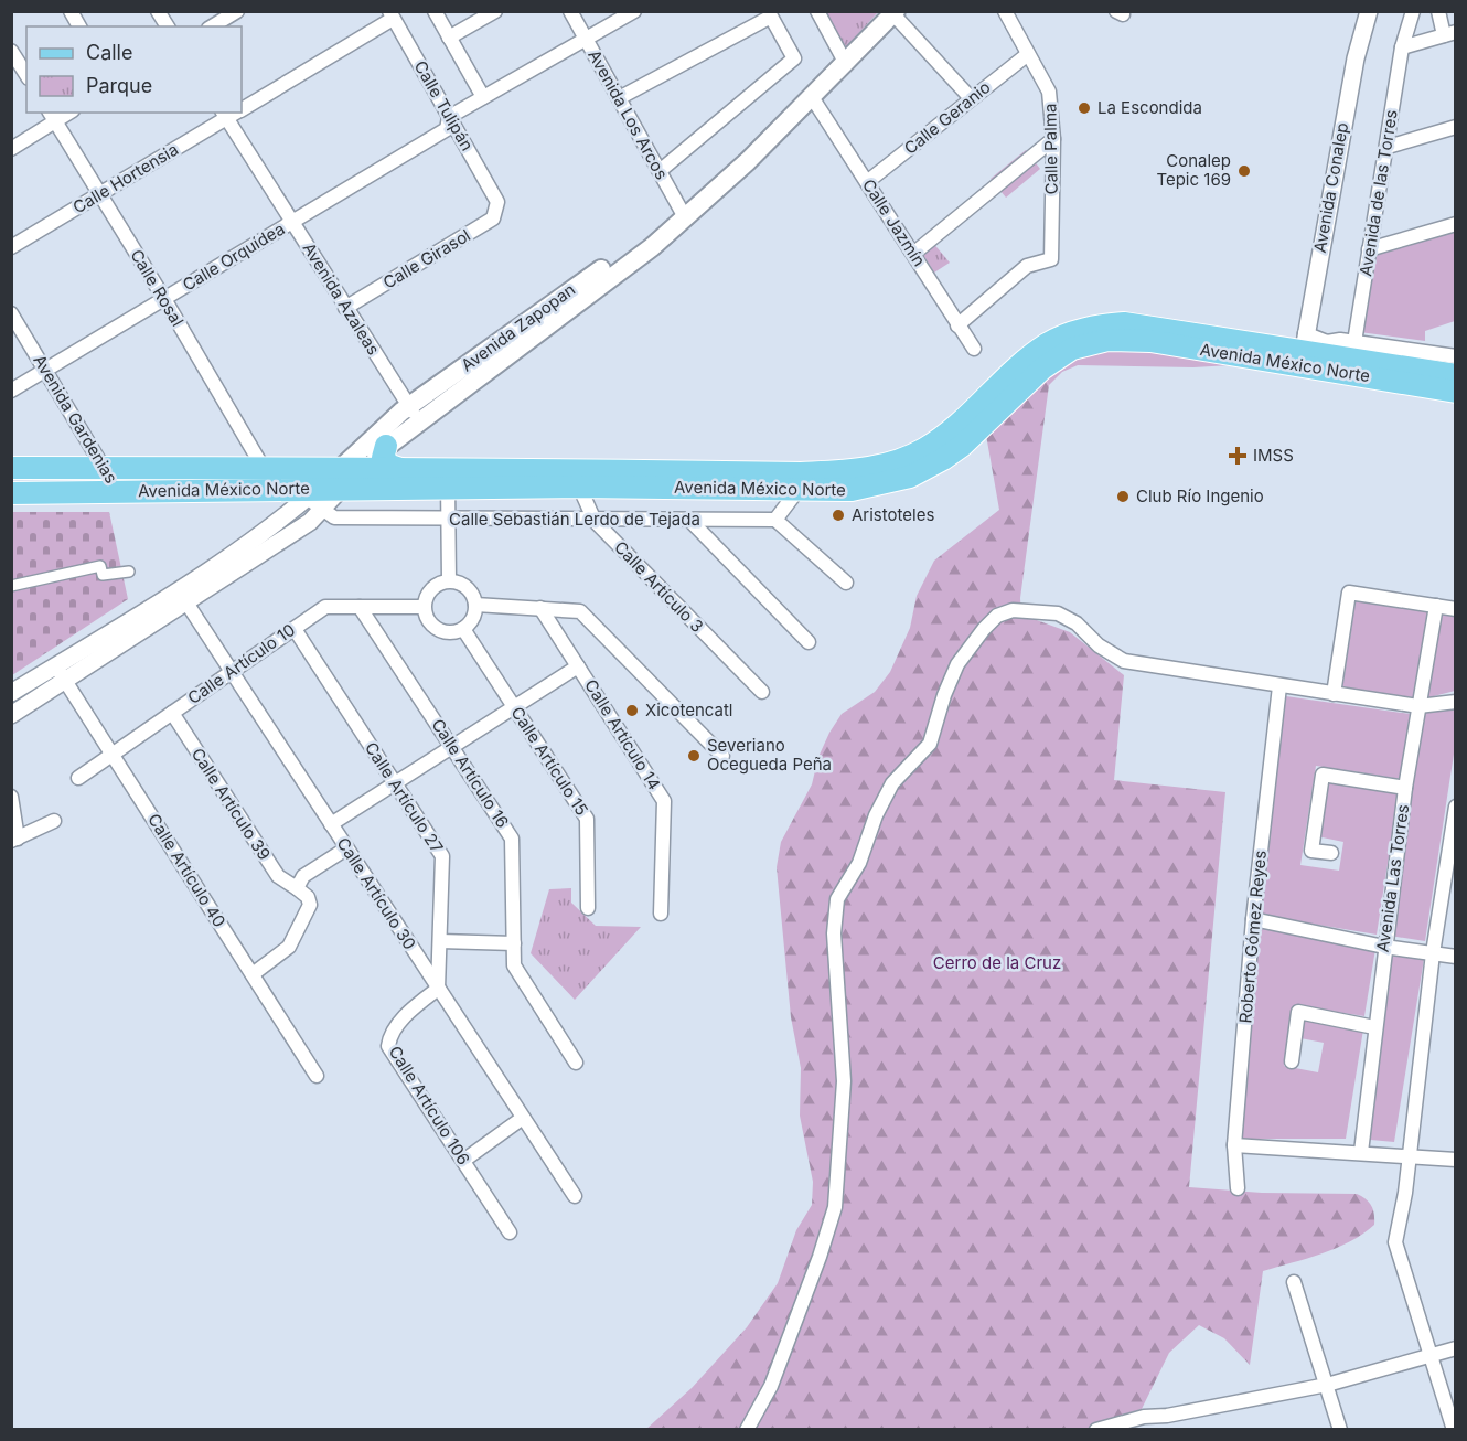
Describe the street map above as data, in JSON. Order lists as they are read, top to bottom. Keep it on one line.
{"streets":{"main road":["Avenida Zapopan","Avenida México Norte"],"street":["Calle Tulipán","Avenida Los Arcos","Calle Geranio","Calle Palma","Calle Hortensia","Avenida Conalep","Avenida de las Torres","Calle Jazmín","Calle Orquídea","Calle Girasol","Calle Rosal","Avenida Azaleas","Avenida Gardenias","Calle Sebastián Lerdo de Tejada","Calle Artículo 3","Calle Artículo 10","Calle Artículo 14","Calle Artículo 15","Calle Artículo 16","Calle Artículo 27","Calle Artículo 39","Calle Artículo 40","Avenida Las Torres","Calle Artículo 30","Roberto Gómez Reyes","Calle Artículo 106"]},"crossings":[["Calle Tulipán","Calle Hortensia"],["Calle Tulipán","Calle Orquídea"],["Calle Tulipán","Calle Girasol"],["Avenida Los Arcos","Calle Orquídea"],["Avenida Los Arcos","Avenida Zapopan"],["Calle Geranio","Calle Palma"],["Calle Geranio","Calle Jazmín"],["Calle Palma","Calle Jazmín"],["Calle Hortensia","Calle Rosal"],["Calle Hortensia","Avenida Azaleas"],["Avenida Conalep","Avenida México Norte"],["Avenida de las Torres","Avenida México Norte"],["Calle Jazmín","Avenida Zapopan"],["Calle Orquídea","Calle Rosal"],["Calle Orquídea","Avenida Azaleas"],["Calle Orquídea","Avenida Gardenias"],["Calle Girasol","Avenida Azaleas"],["Calle Rosal","Avenida México Norte"],["Avenida Azaleas","Avenida Zapopan"],["Avenida Zapopan","Avenida México Norte"],["Avenida México Norte","Avenida Gardenias"],["Avenida México Norte","Calle Sebastián Lerdo de Tejada"],["Avenida México Norte","Calle Artículo 3"],["Calle Sebastián Lerdo de Tejada","Calle Artículo 3"],["Calle Artículo 10","Calle Artículo 15"],["Calle Artículo 10","Calle Artículo 16"],["Calle Artículo 10","Calle Artículo 27"],["Calle Artículo 10","Calle Artículo 39"],["Calle Artículo 10","Calle Artículo 40"],["Calle Artículo 10","Calle Artículo 30"],["Calle Artículo 27","Calle Artículo 30"],["Calle Artículo 27","Calle Artículo 106"],["Calle Artículo 30","Calle Artículo 106"]],"parks":["Cerro de la Cruz"],"places":{"other":["La Escondida","Conalep Tepic 169","Club Río Ingenio","Aristoteles","Xicotencatl","Severiano Ocegueda Peña"],"health":["IMSS"]},"legend":["Calle","Parque"]}
